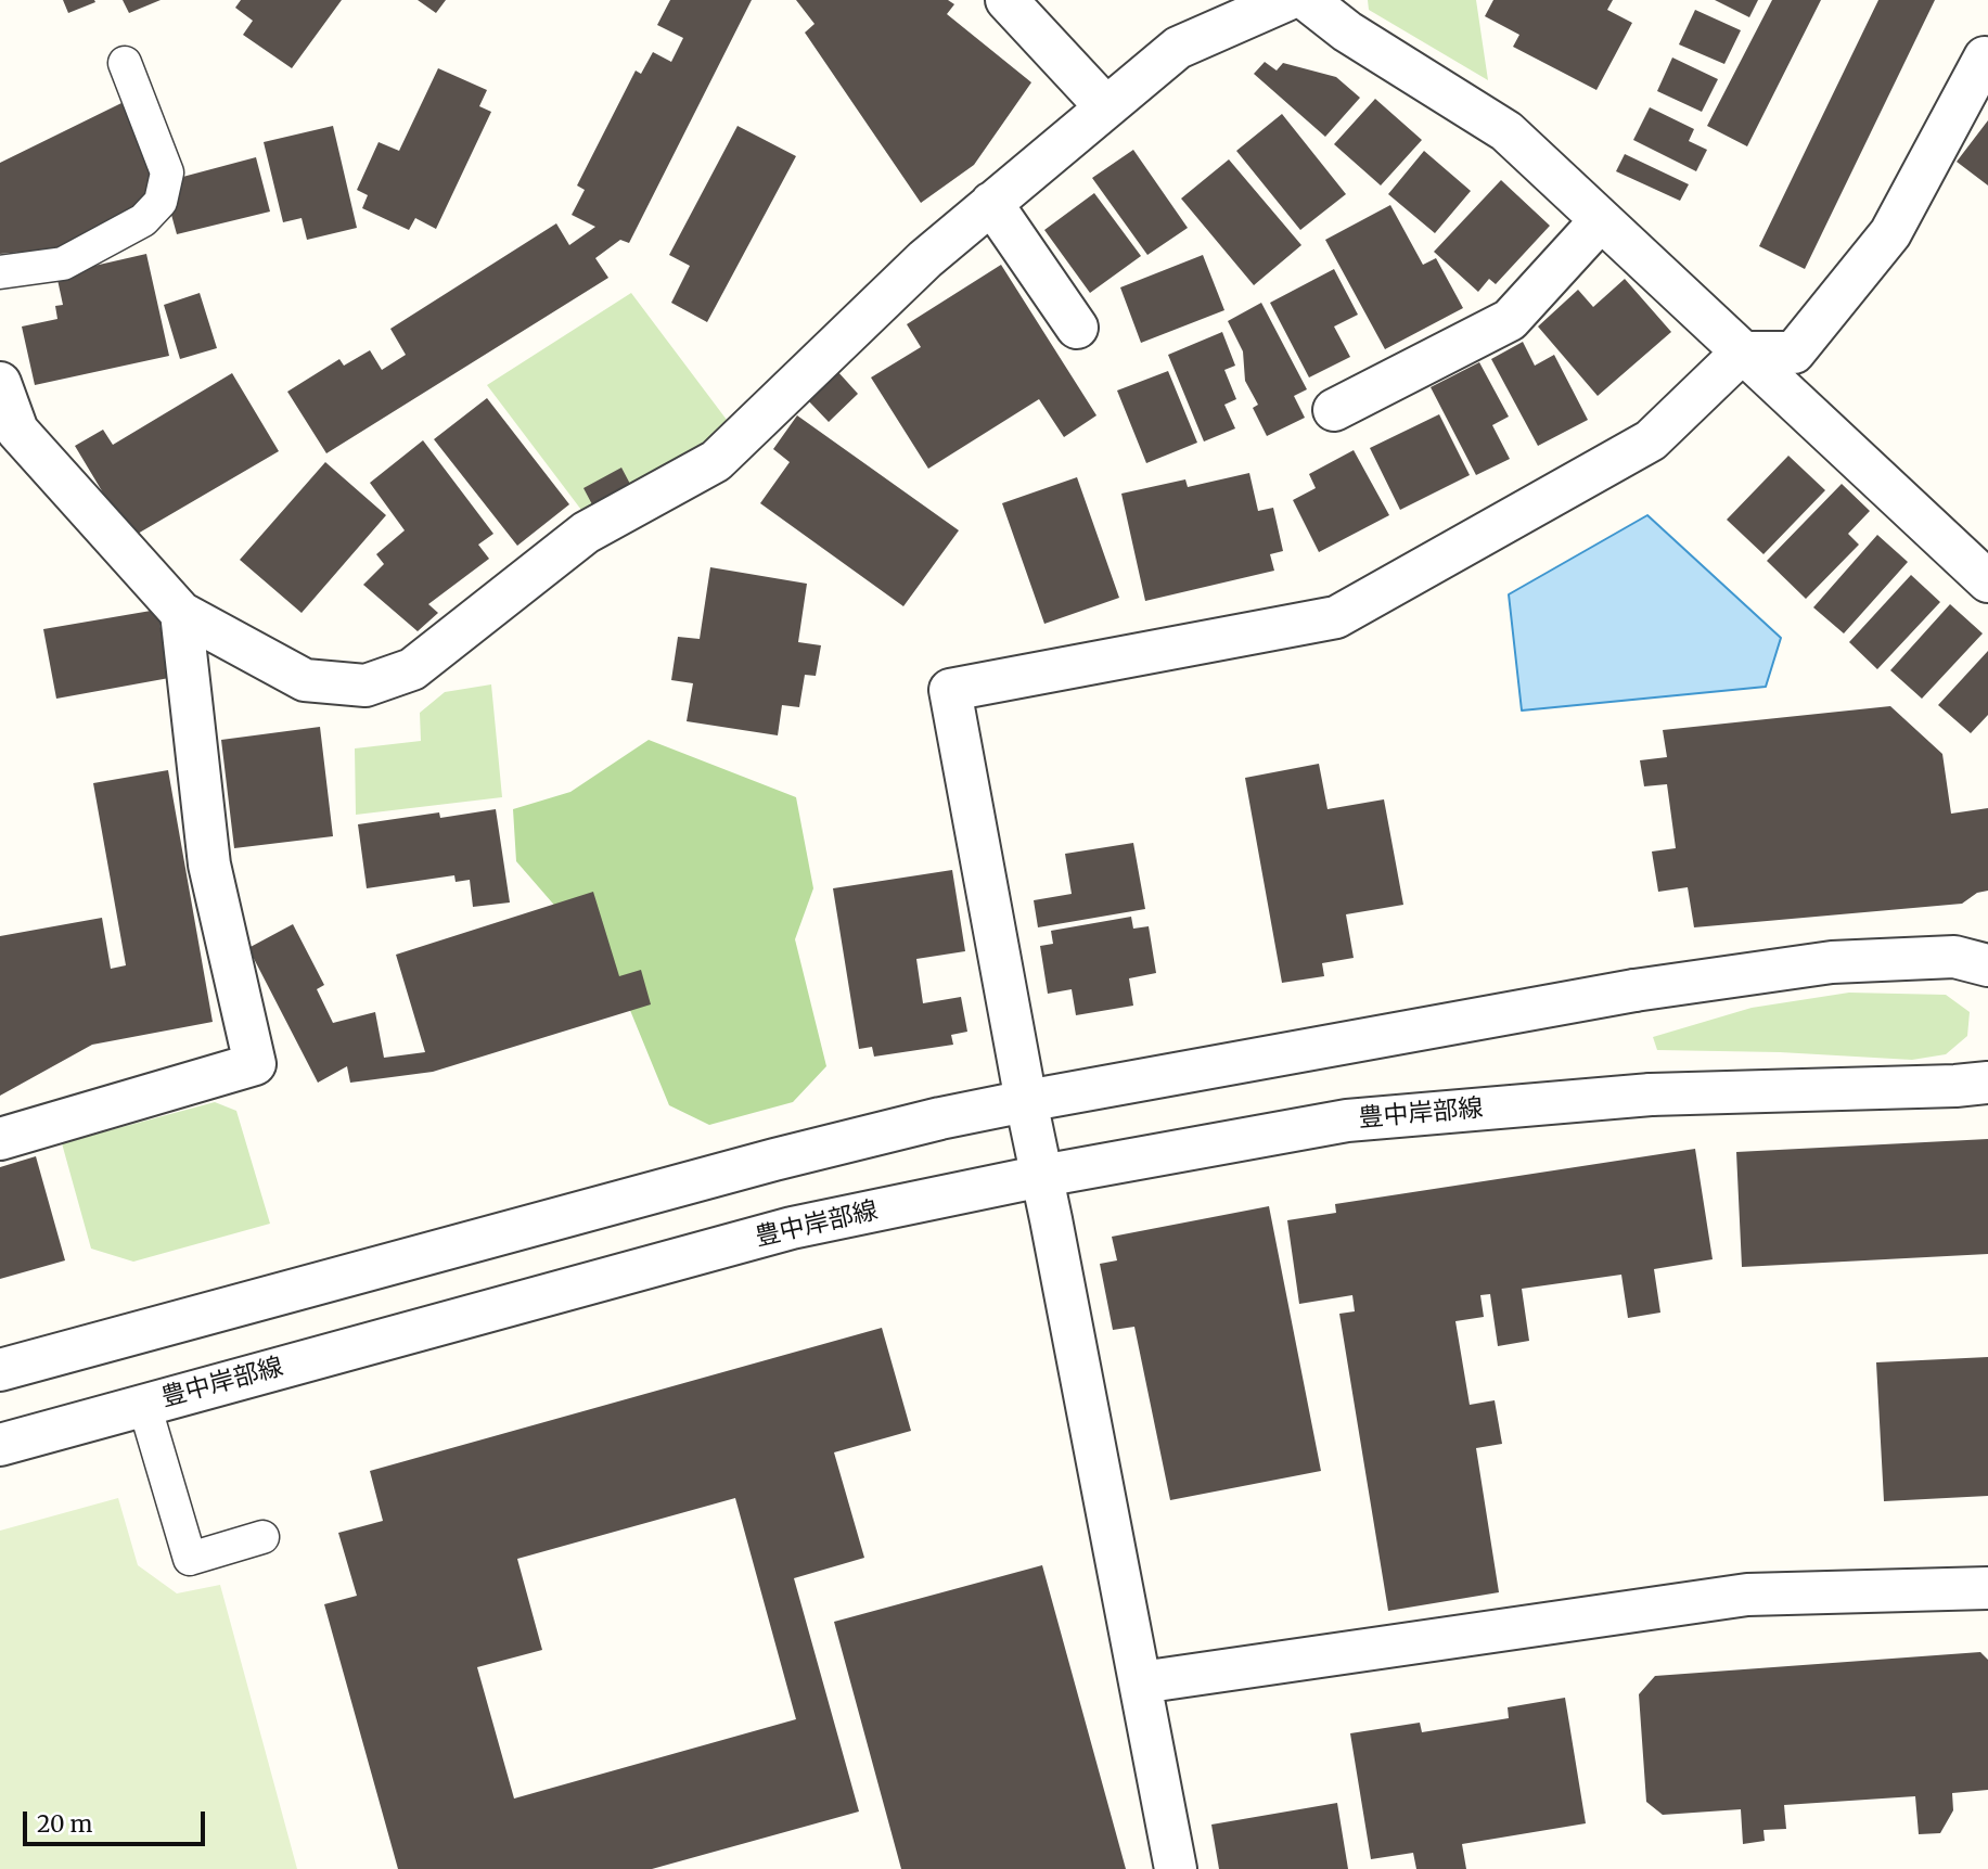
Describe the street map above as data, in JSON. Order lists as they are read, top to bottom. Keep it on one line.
{"streets":{"street":["豊中岸部線"]},"scale_bar":"20 m"}
